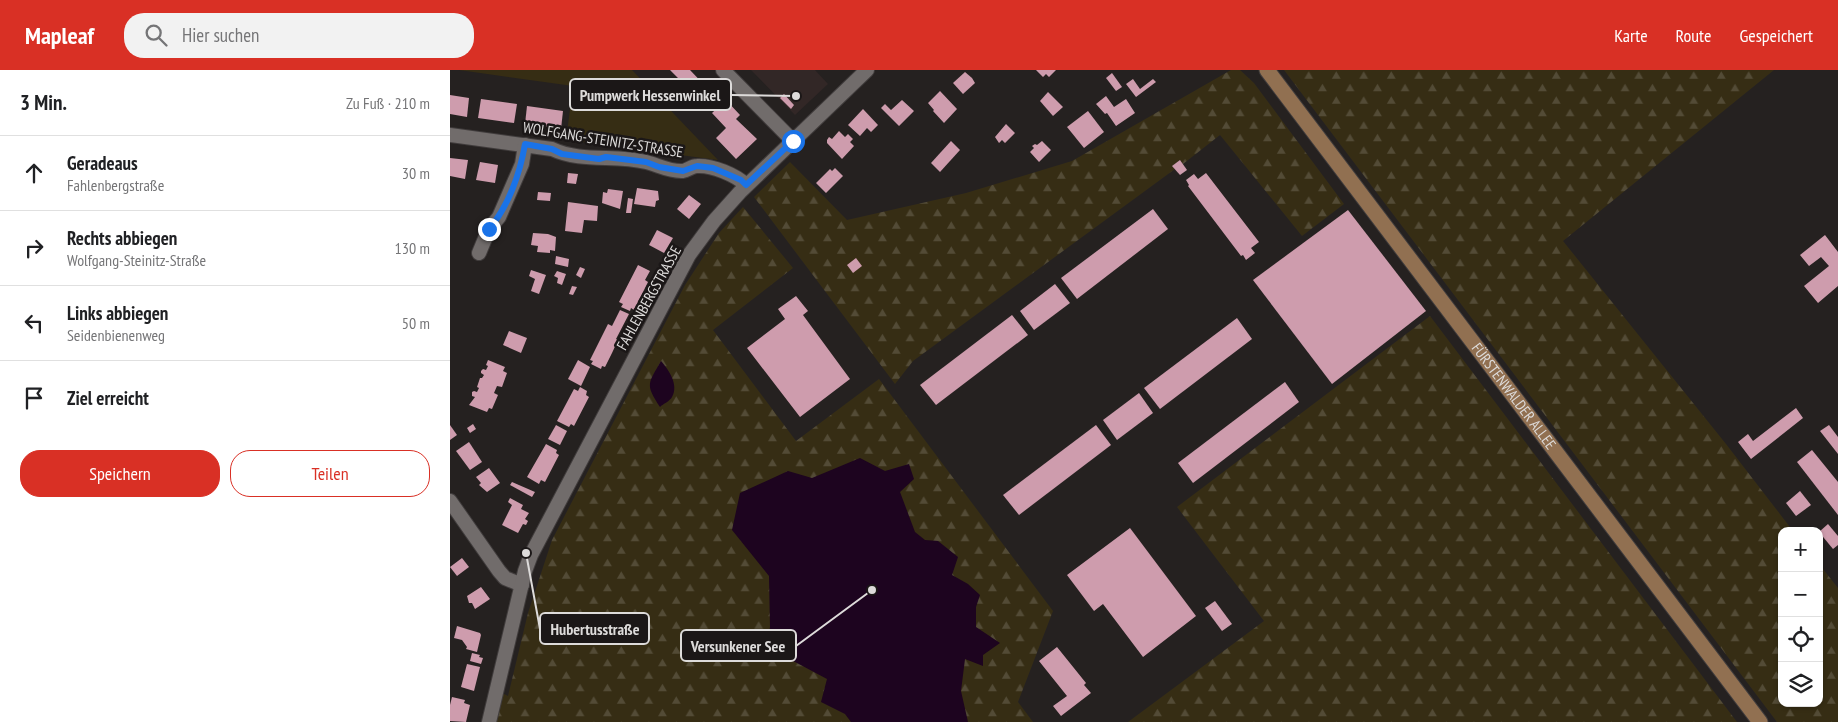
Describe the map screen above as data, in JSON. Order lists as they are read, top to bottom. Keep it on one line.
{"streets":{"main road":["FÜRSTENWALDER ALLEE"],"street":["WOLFGANG-STEINITZ-STRASSE","FAHLENBERGSTRASSE"]},"crossings":[["WOLFGANG-STEINITZ-STRASSE","FAHLENBERGSTRASSE"]],"places":["Pumpwerk Hessenwinkel","Hubertusstraße","Versunkener See"],"page":{"header":"Mapleaf","search":"Hier suchen","nav":["Karte","Route","Gespeichert"],"heading":["3 Min.","Zu Fuß · 210 m"],"list":[["Geradeaus","Fahlenbergstraße","30 m"],["Rechts abbiegen","Wolfgang-Steinitz-Straße","130 m"],["Links abbiegen","Seidenbienenweg","50 m"],"Ziel erreicht"],"buttons":["Speichern","Teilen"],"map_buttons":["+","−"]}}
